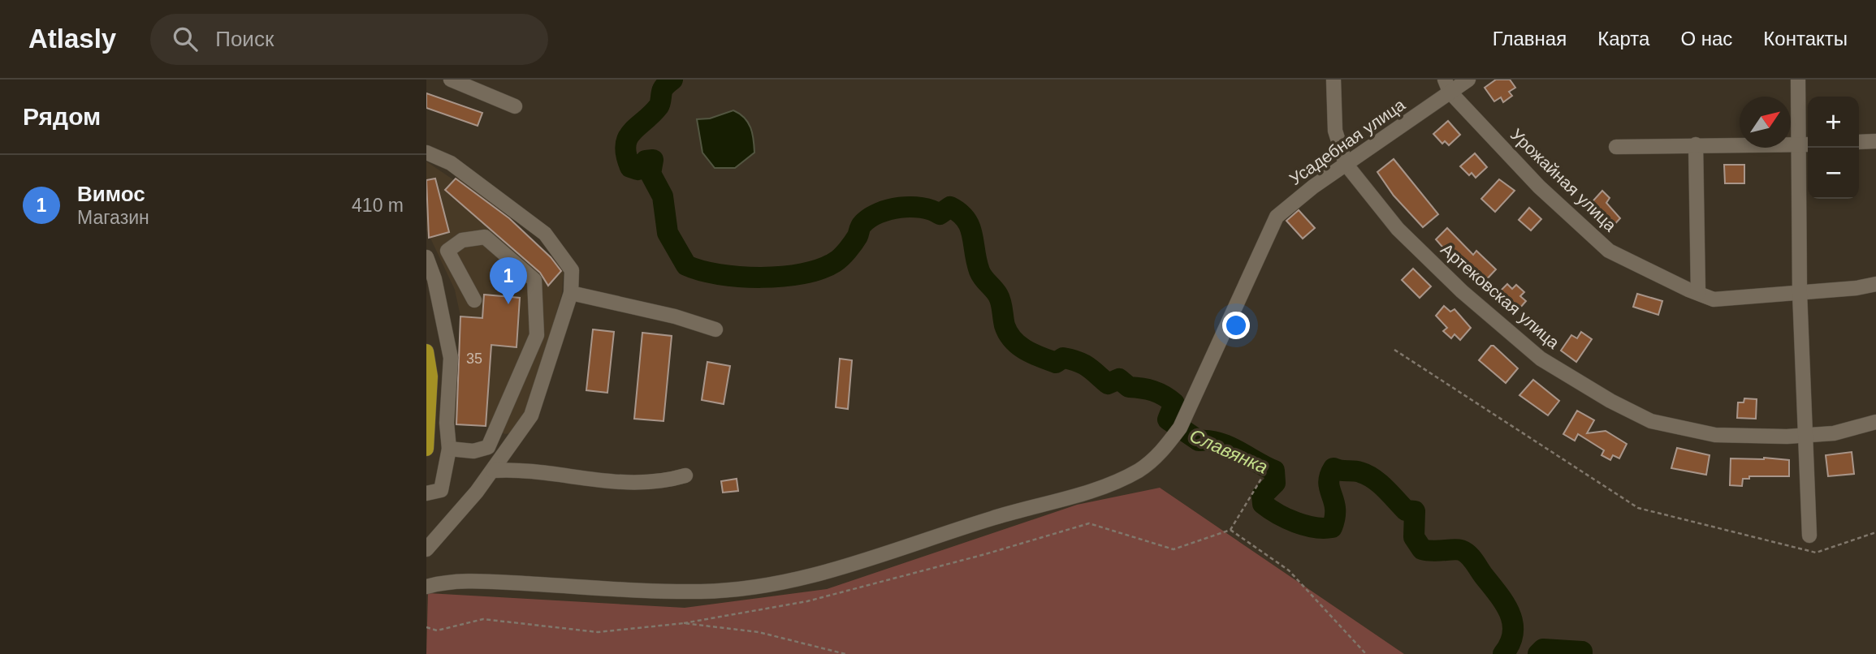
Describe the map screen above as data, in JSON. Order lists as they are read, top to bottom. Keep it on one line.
{"streets":{"lane":["Усадебная улица","Урожайная улица","Артековская улица"]},"crossings":[["Усадебная улица","Урожайная улица"],["Усадебная улица","Артековская улица"]],"water":["Славянка"],"house_numbers":["35"],"north":"top right","page":{"header":"Atlasly","search":"Поиск","nav":["Главная","Карта","О нас","Контакты"],"heading":"Рядом","map_buttons":["+","−"],"list":[{"mark":"1","name":"Вимос","note":"Магазин","value":"410 m"}],"pins":"1"}}
